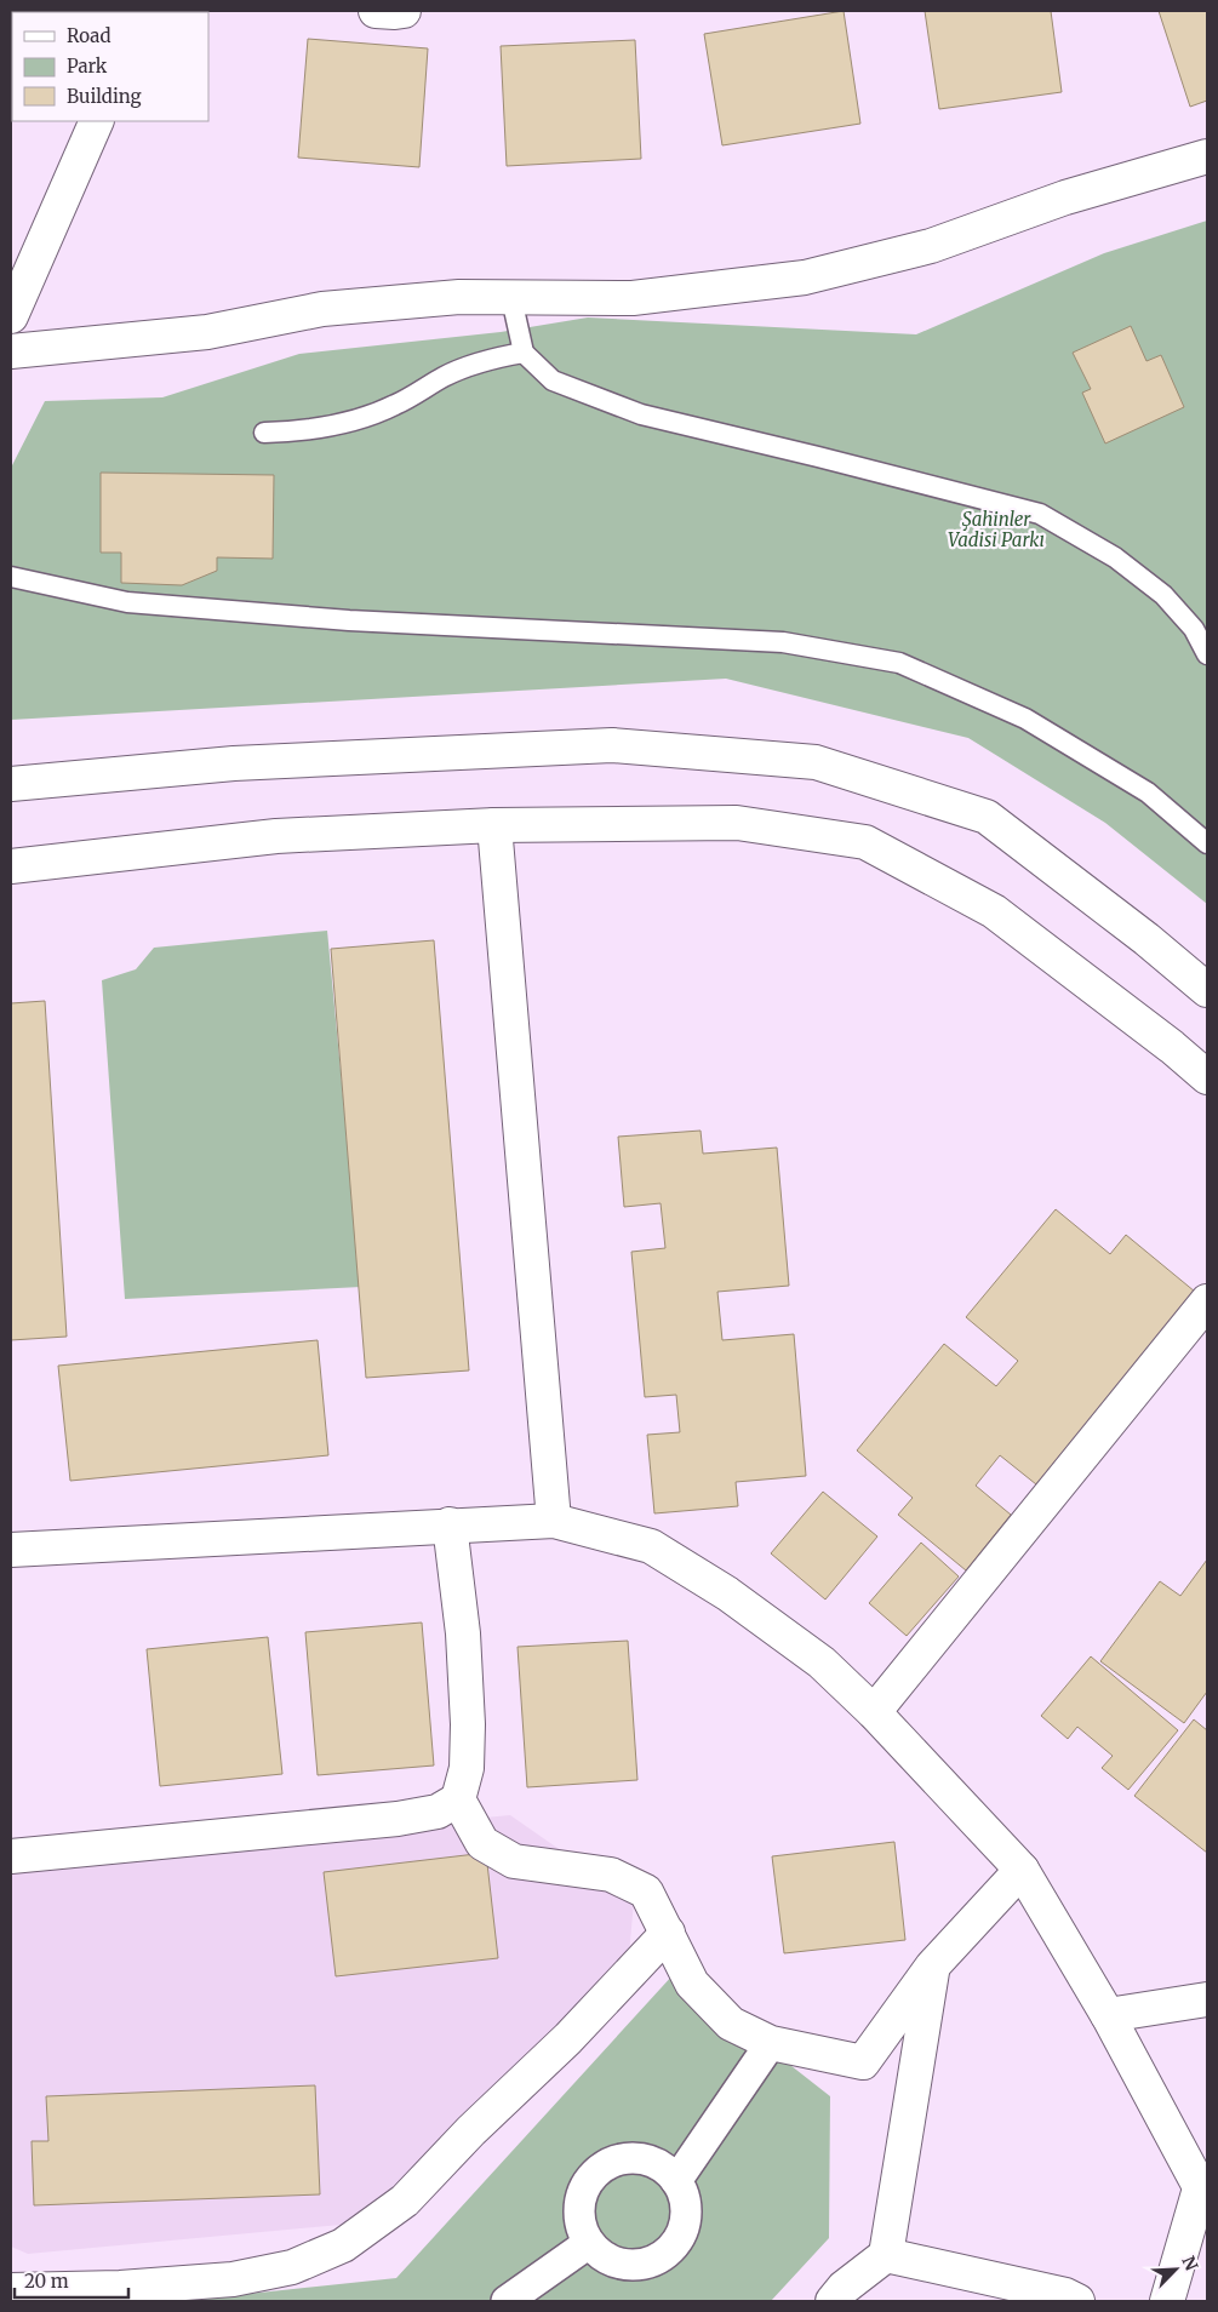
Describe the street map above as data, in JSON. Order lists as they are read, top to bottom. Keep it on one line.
{"parks":["Şahinler Vadisi Parkı"],"legend":["Road","Park","Building"],"scale_bar":"20 m","north":"top right"}
